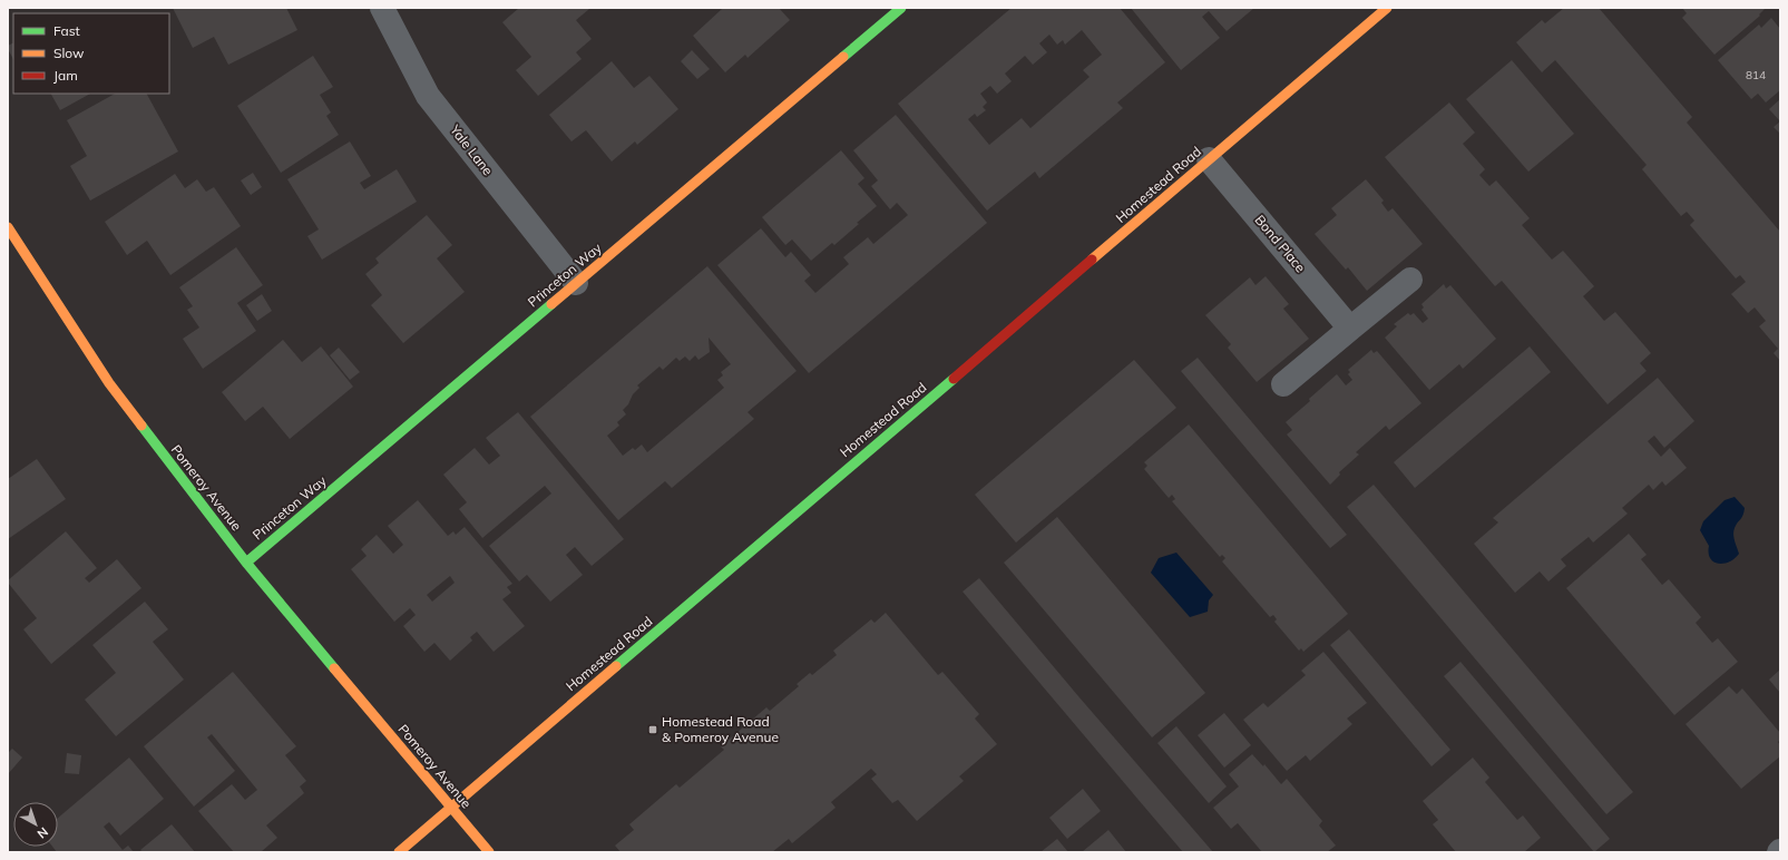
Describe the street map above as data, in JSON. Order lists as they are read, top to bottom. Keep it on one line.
{"streets":{"street":["Yale Lane","Homestead Road","Bond Place","Princeton Way","Pomeroy Avenue"]},"crossings":[["Yale Lane","Princeton Way"],["Homestead Road","Bond Place"],["Homestead Road","Pomeroy Avenue"],["Princeton Way","Pomeroy Avenue"]],"places":{"transit":["Homestead Road & Pomeroy Avenue"]},"house_numbers":["814"],"legend":["Fast","Slow","Jam"],"north":"bottom right"}
